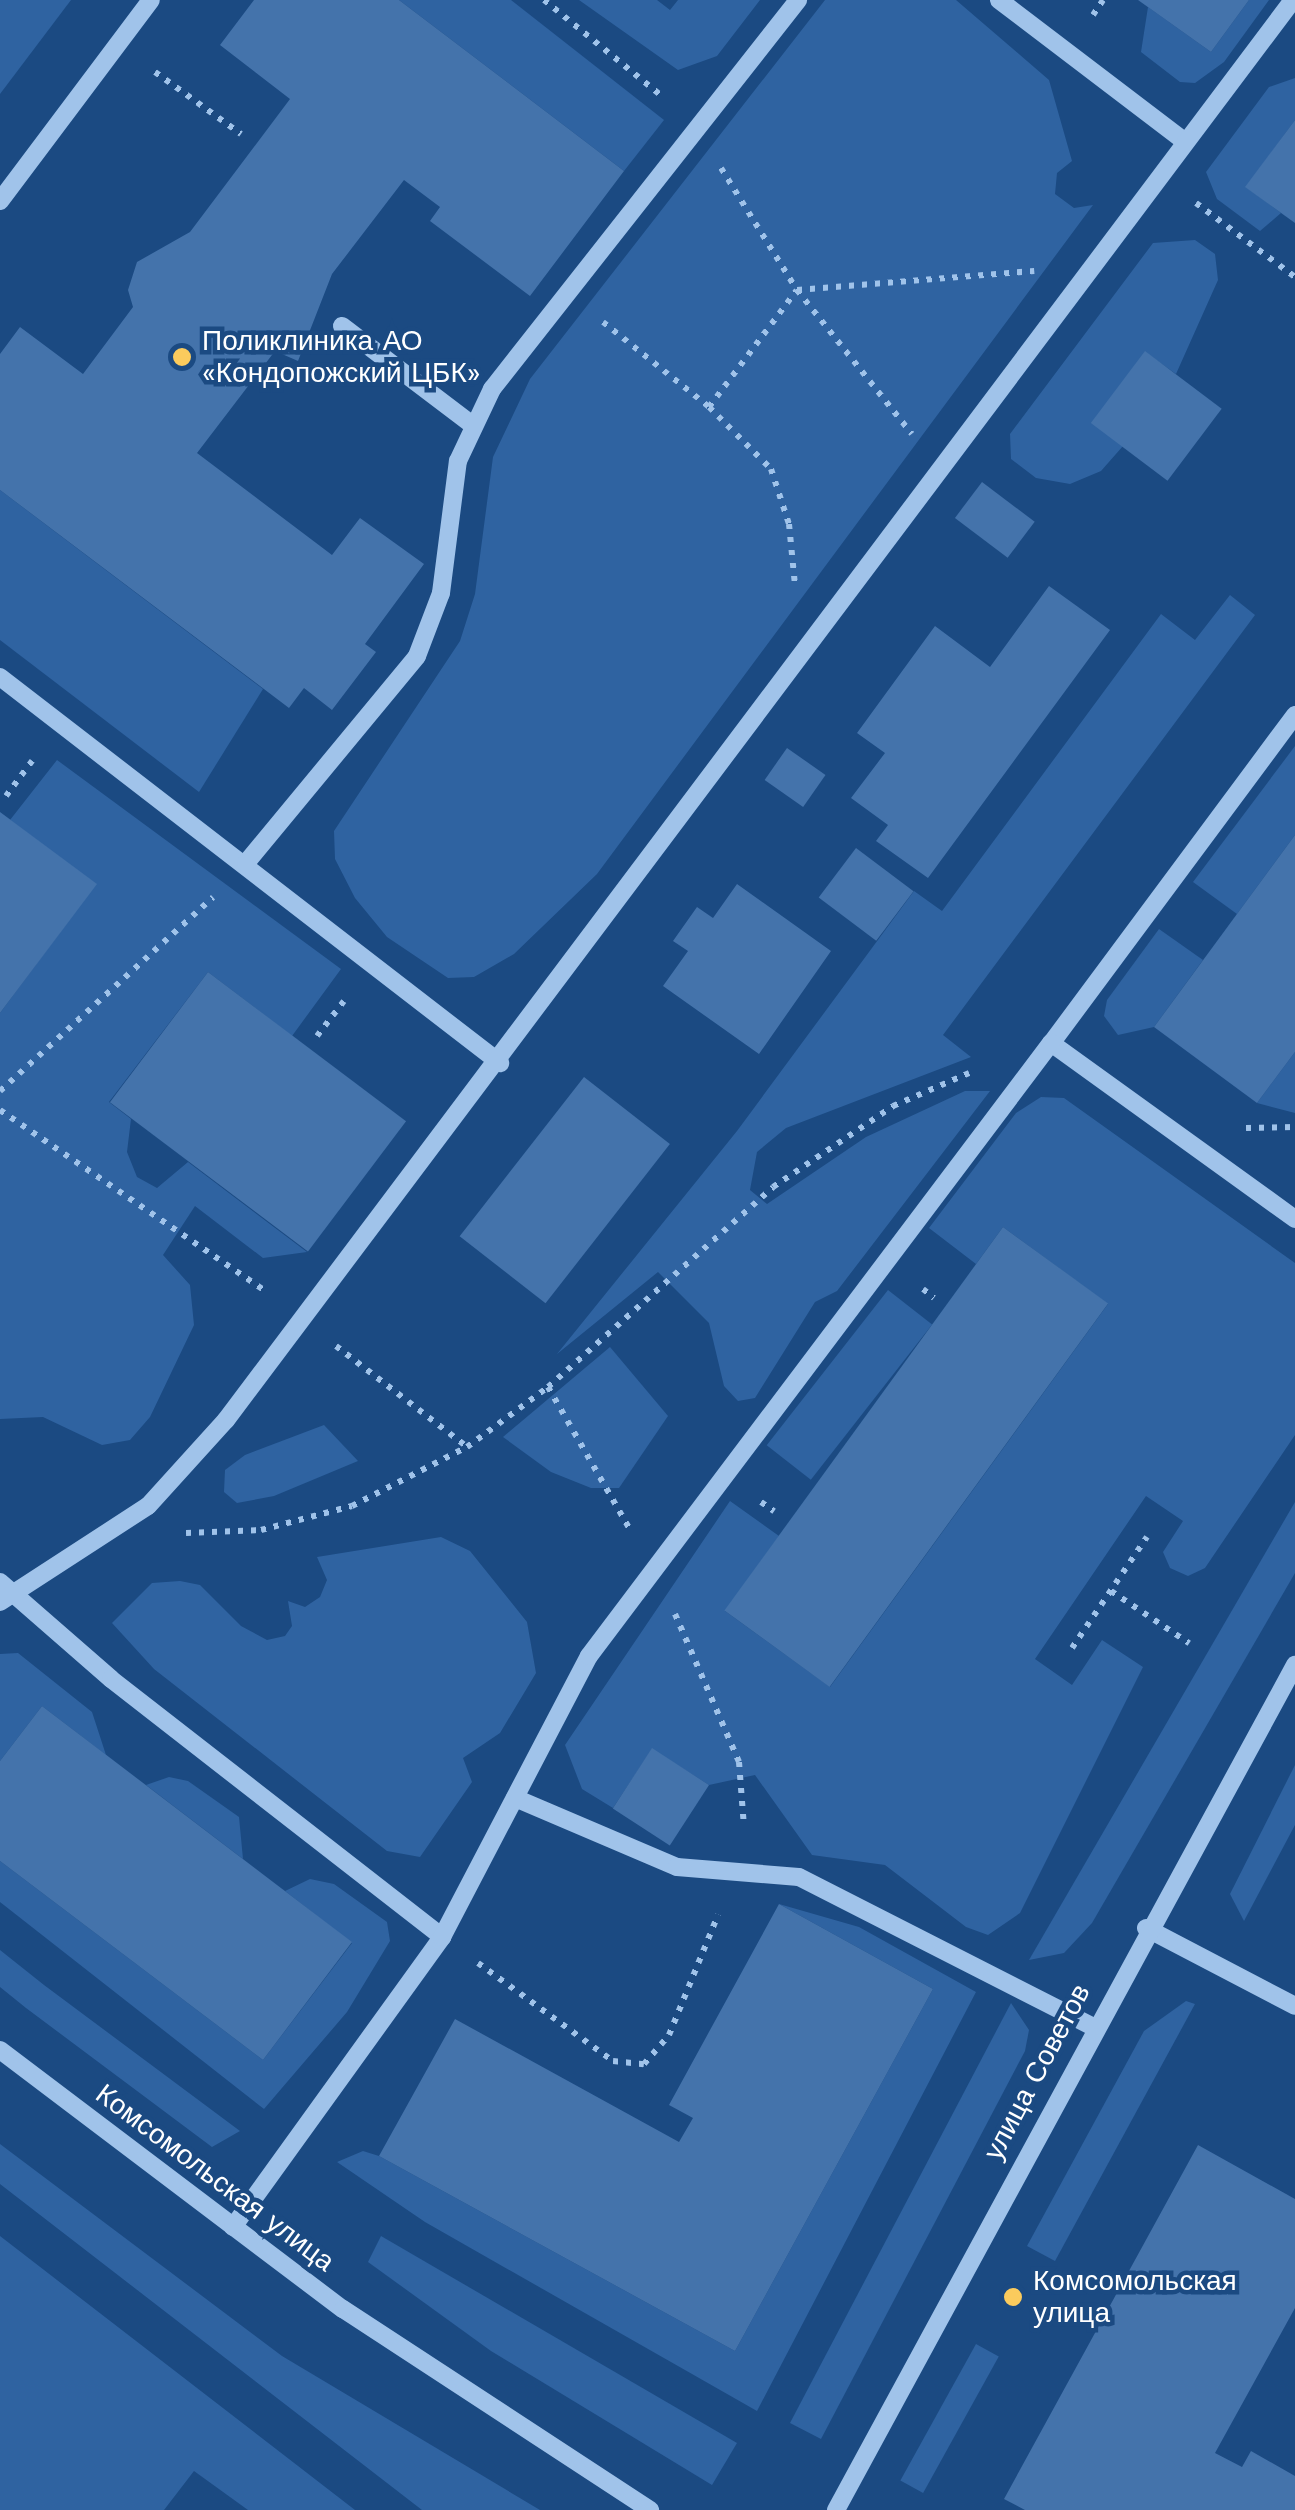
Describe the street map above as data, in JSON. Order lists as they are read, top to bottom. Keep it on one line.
{"streets":{"street":["улица Советов","Комсомольская улица"]},"places":["Поликлиника АО «Кондопожский ЦБК»","Комсомольская улица"]}
